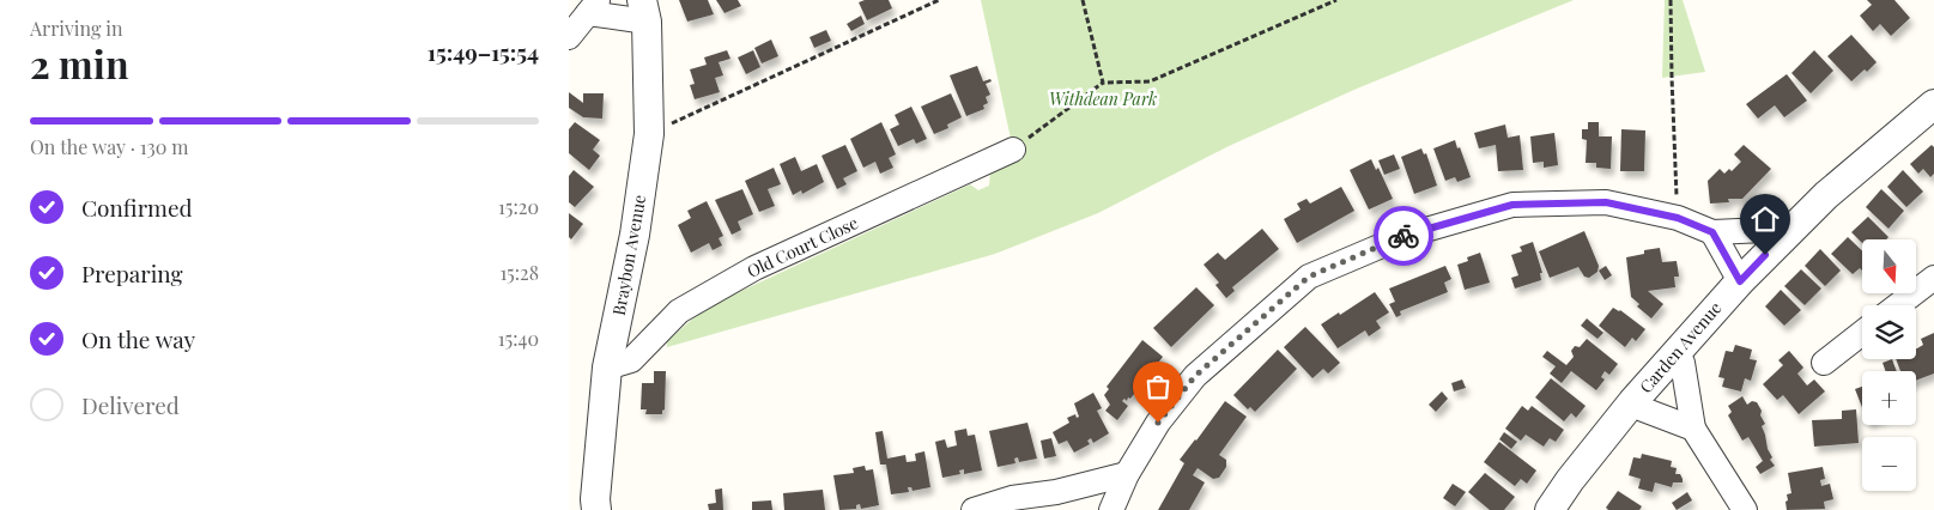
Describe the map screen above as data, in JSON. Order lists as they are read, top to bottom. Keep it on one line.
{"streets":{"street":["Old Court Close","Braybon Avenue","Carden Avenue"]},"crossings":[["Old Court Close","Braybon Avenue"]],"parks":["Withdean Park"],"north":"bottom","page":{"heading":["2 min","Arriving in","15:49–15:54"],"bar":"On the way · 130 m","list":[["Confirmed","15:20"],["Preparing","15:28"],["On the way","15:40"],"Delivered"],"map_buttons":["+","−"]}}
